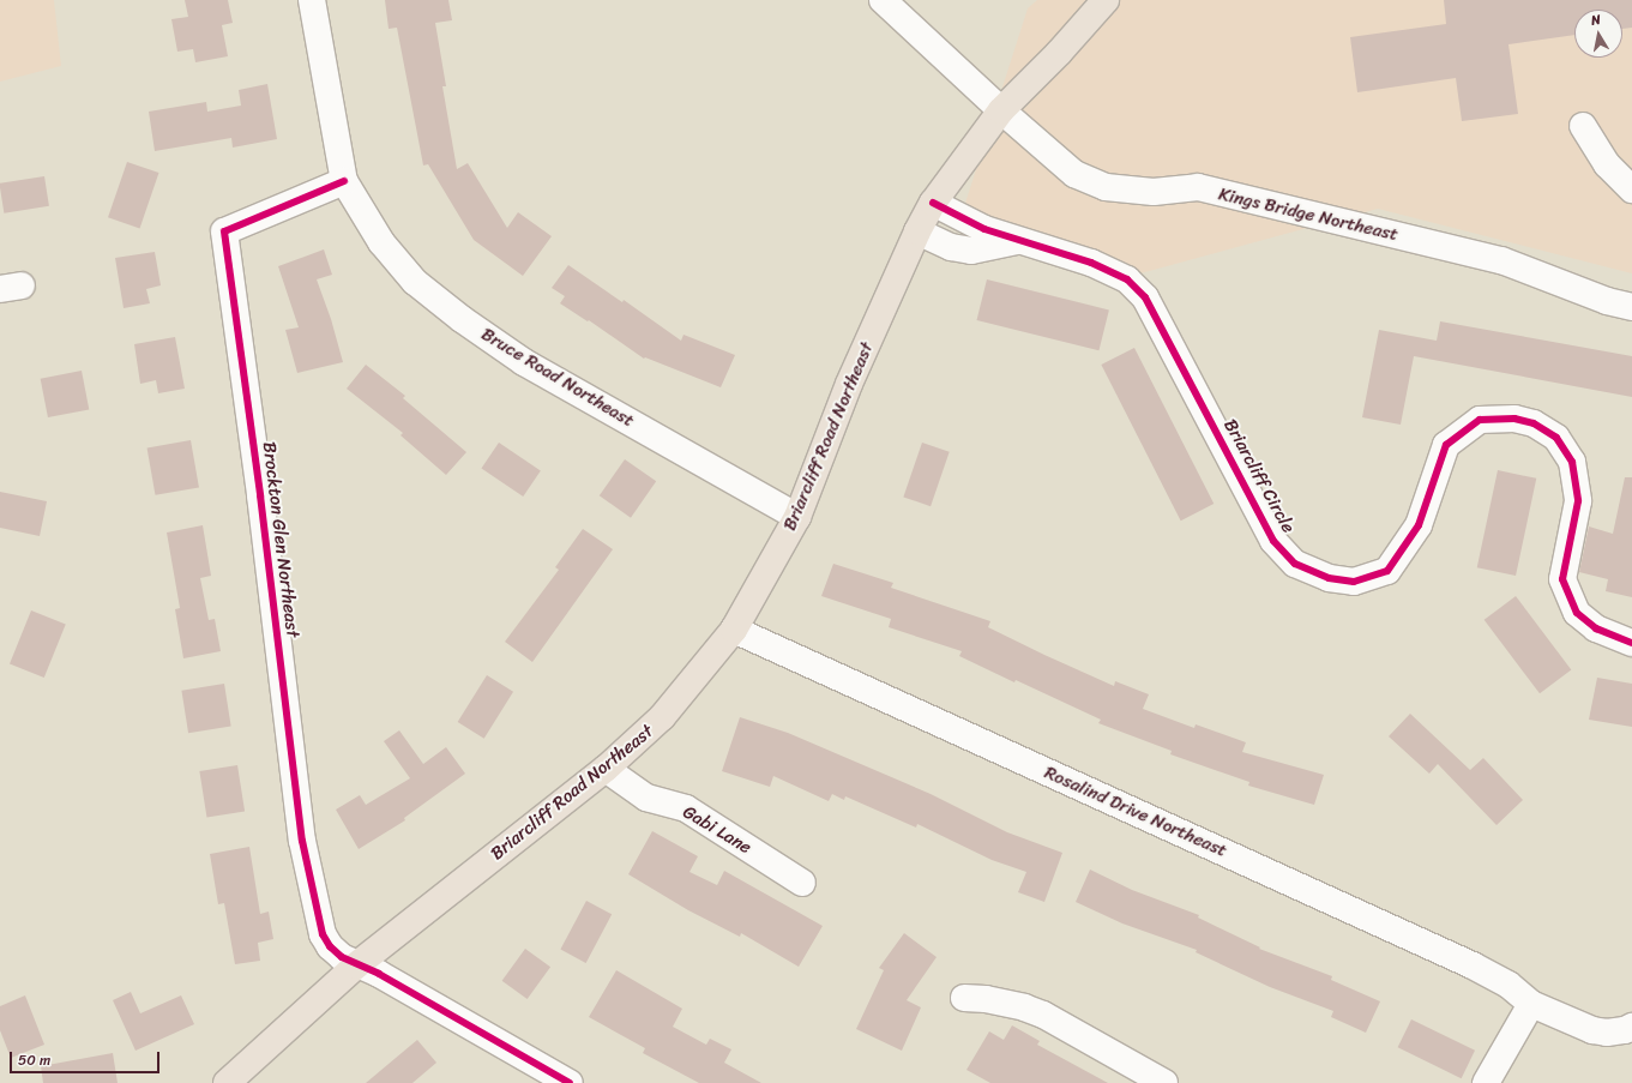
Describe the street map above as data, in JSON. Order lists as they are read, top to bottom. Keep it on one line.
{"streets":{"main road":["Briarcliff Road Northeast"],"street":["Kings Bridge Northeast","Bruce Road Northeast","Briarcliff Circle","Brockton Glen Northeast","Rosalind Drive Northeast","Gabi Lane"]},"crossings":[["Kings Bridge Northeast","Briarcliff Road Northeast"],["Bruce Road Northeast","Briarcliff Road Northeast"],["Bruce Road Northeast","Brockton Glen Northeast"],["Briarcliff Road Northeast","Briarcliff Circle"],["Briarcliff Road Northeast","Brockton Glen Northeast"],["Briarcliff Road Northeast","Rosalind Drive Northeast"],["Briarcliff Road Northeast","Gabi Lane"]],"scale_bar":"50 m","north":"top"}
